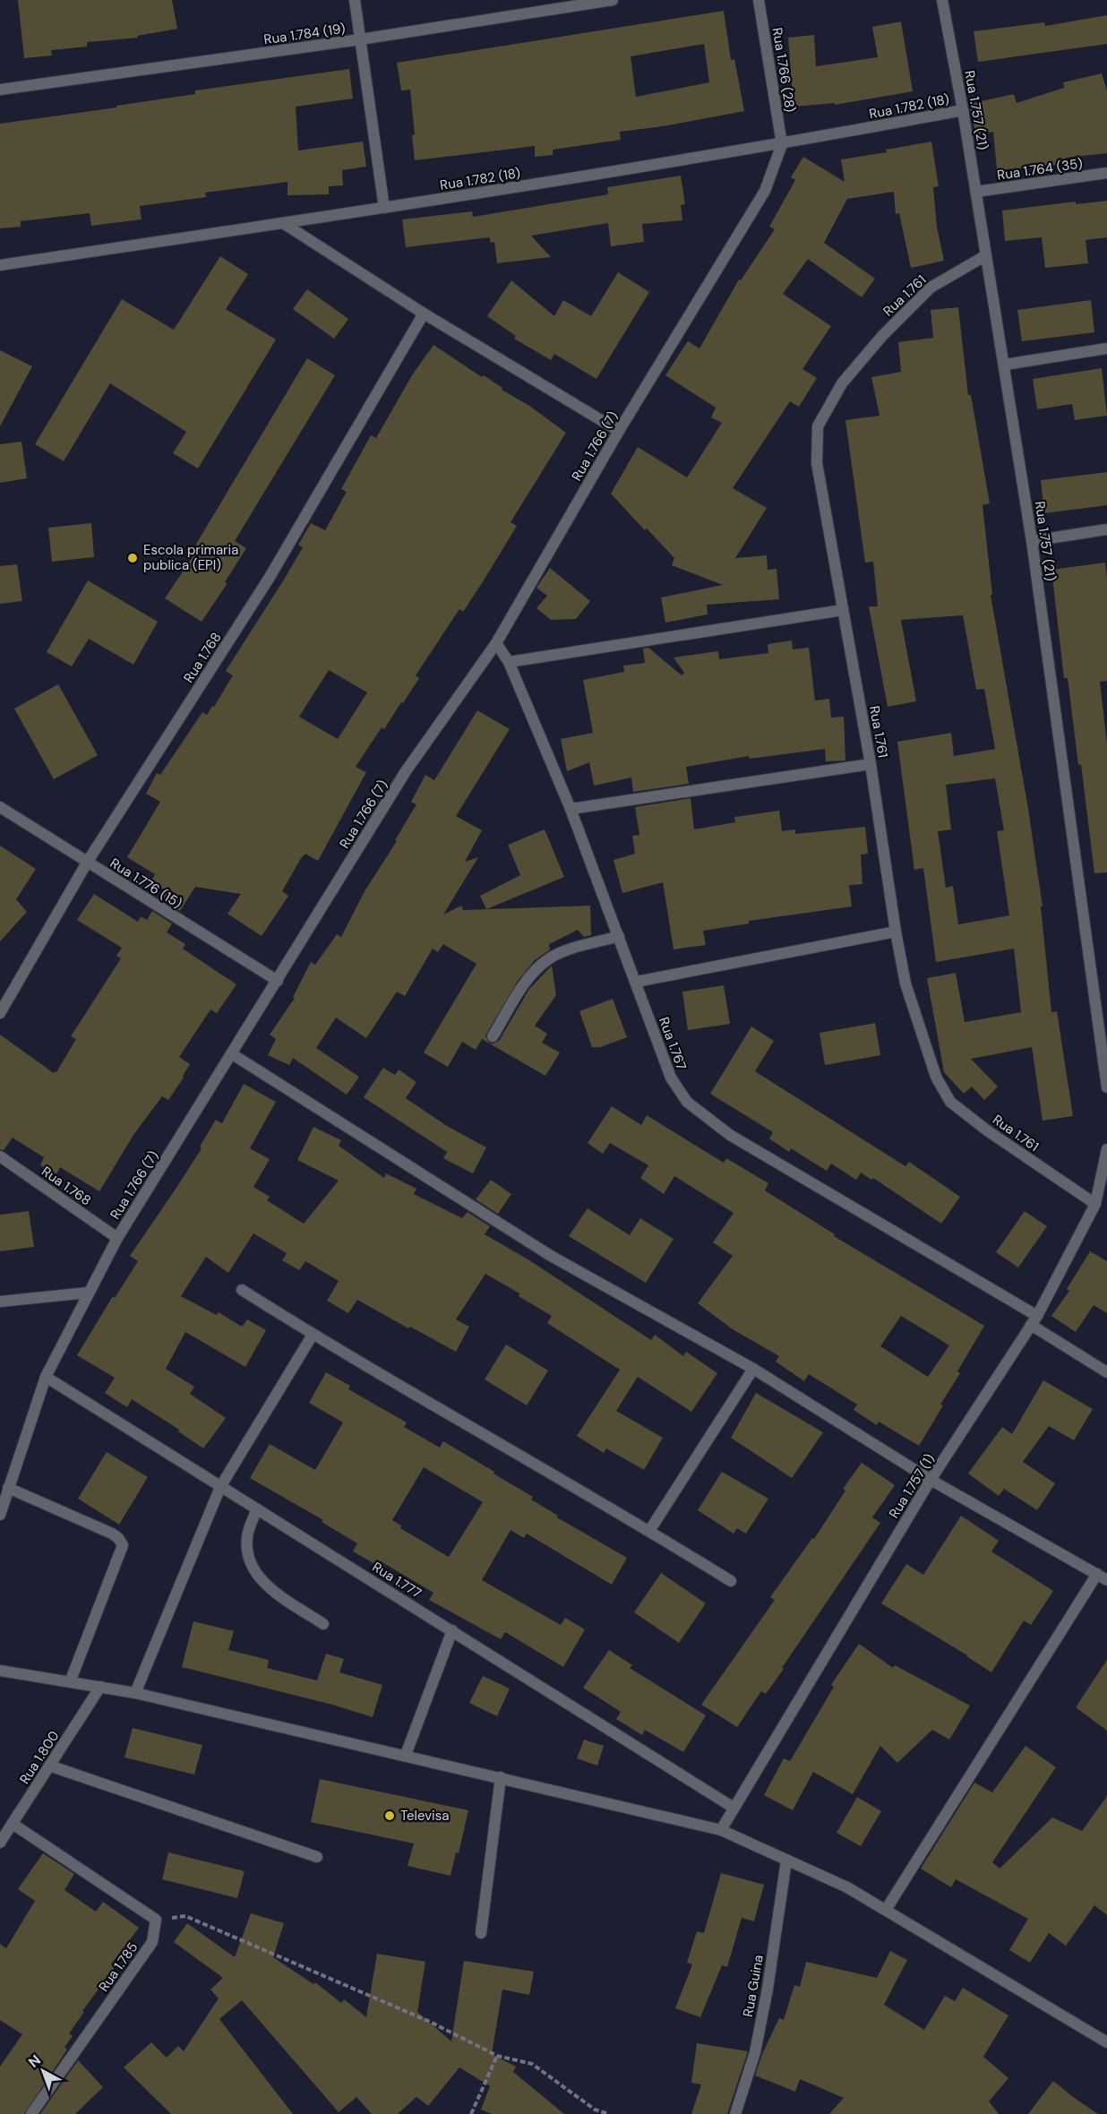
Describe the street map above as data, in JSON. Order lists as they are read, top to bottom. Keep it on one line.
{"streets":{"street":["Rua 1.784 (19)","Rua 1.766 (28)","Rua 1.782 (18)","Rua 1.757 (21)","Rua 1.764 (35)","Rua 1.761","Rua 1.766 (7)","Rua 1.768","Rua 1.776 (15)","Rua 1.767","Rua 1.757 (1)","Rua 1.777","Rua 1.800","Rua 1.785","Rua Guina"]},"crossings":[["Rua 1.766 (28)","Rua 1.782 (18)"],["Rua 1.766 (28)","Rua 1.766 (7)"],["Rua 1.782 (18)","Rua 1.757 (21)"],["Rua 1.782 (18)","Rua 1.766 (7)"],["Rua 1.757 (21)","Rua 1.764 (35)"],["Rua 1.757 (21)","Rua 1.761"],["Rua 1.761","Rua 1.757 (1)"],["Rua 1.766 (7)","Rua 1.768"],["Rua 1.766 (7)","Rua 1.776 (15)"],["Rua 1.766 (7)","Rua 1.767"],["Rua 1.766 (7)","Rua 1.777"],["Rua 1.768","Rua 1.776 (15)"],["Rua 1.767","Rua 1.757 (1)"],["Rua 1.757 (1)","Rua 1.777"]],"places":["Escola primaria publica (EPI)","Televisa"],"north":"top left"}
